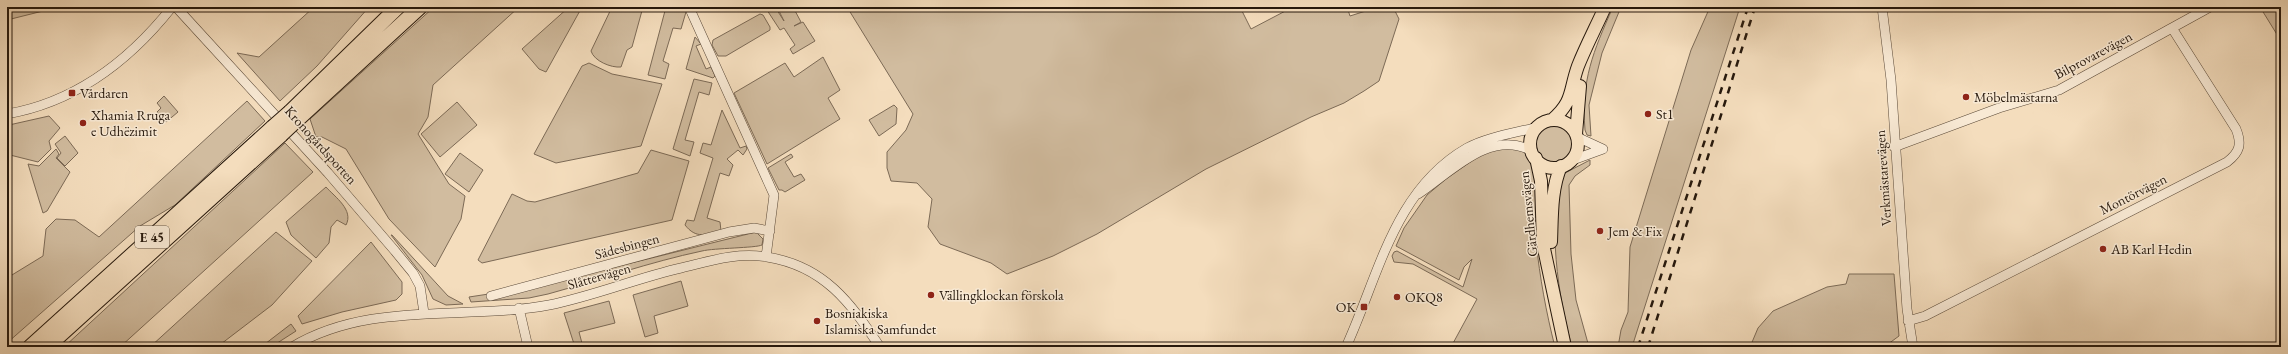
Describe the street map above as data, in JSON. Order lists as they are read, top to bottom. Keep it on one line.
{"streets":{"highway":["E 45"],"main road":["Gärdhemsvägen"],"street":["Bilprovarevägen","Kronogårdsporten","Verkmästarevägen","Montörvägen","Sädesbingen","Slåttervägen"]},"crossings":[["Bilprovarevägen","Verkmästarevägen"],["Bilprovarevägen","Montörvägen"],["Kronogårdsporten","Slåttervägen"],["Verkmästarevägen","Montörvägen"]],"places":{"transit":["Vårdaren","OK"],"other":["Möbelmästarna","St1","Xhamia Rruga e Udhëzimit","Jem & Fix","AB Karl Hedin","Vällingklockan förskola","OKQ8","Bosniakiska Islamiska Samfundet"]}}
